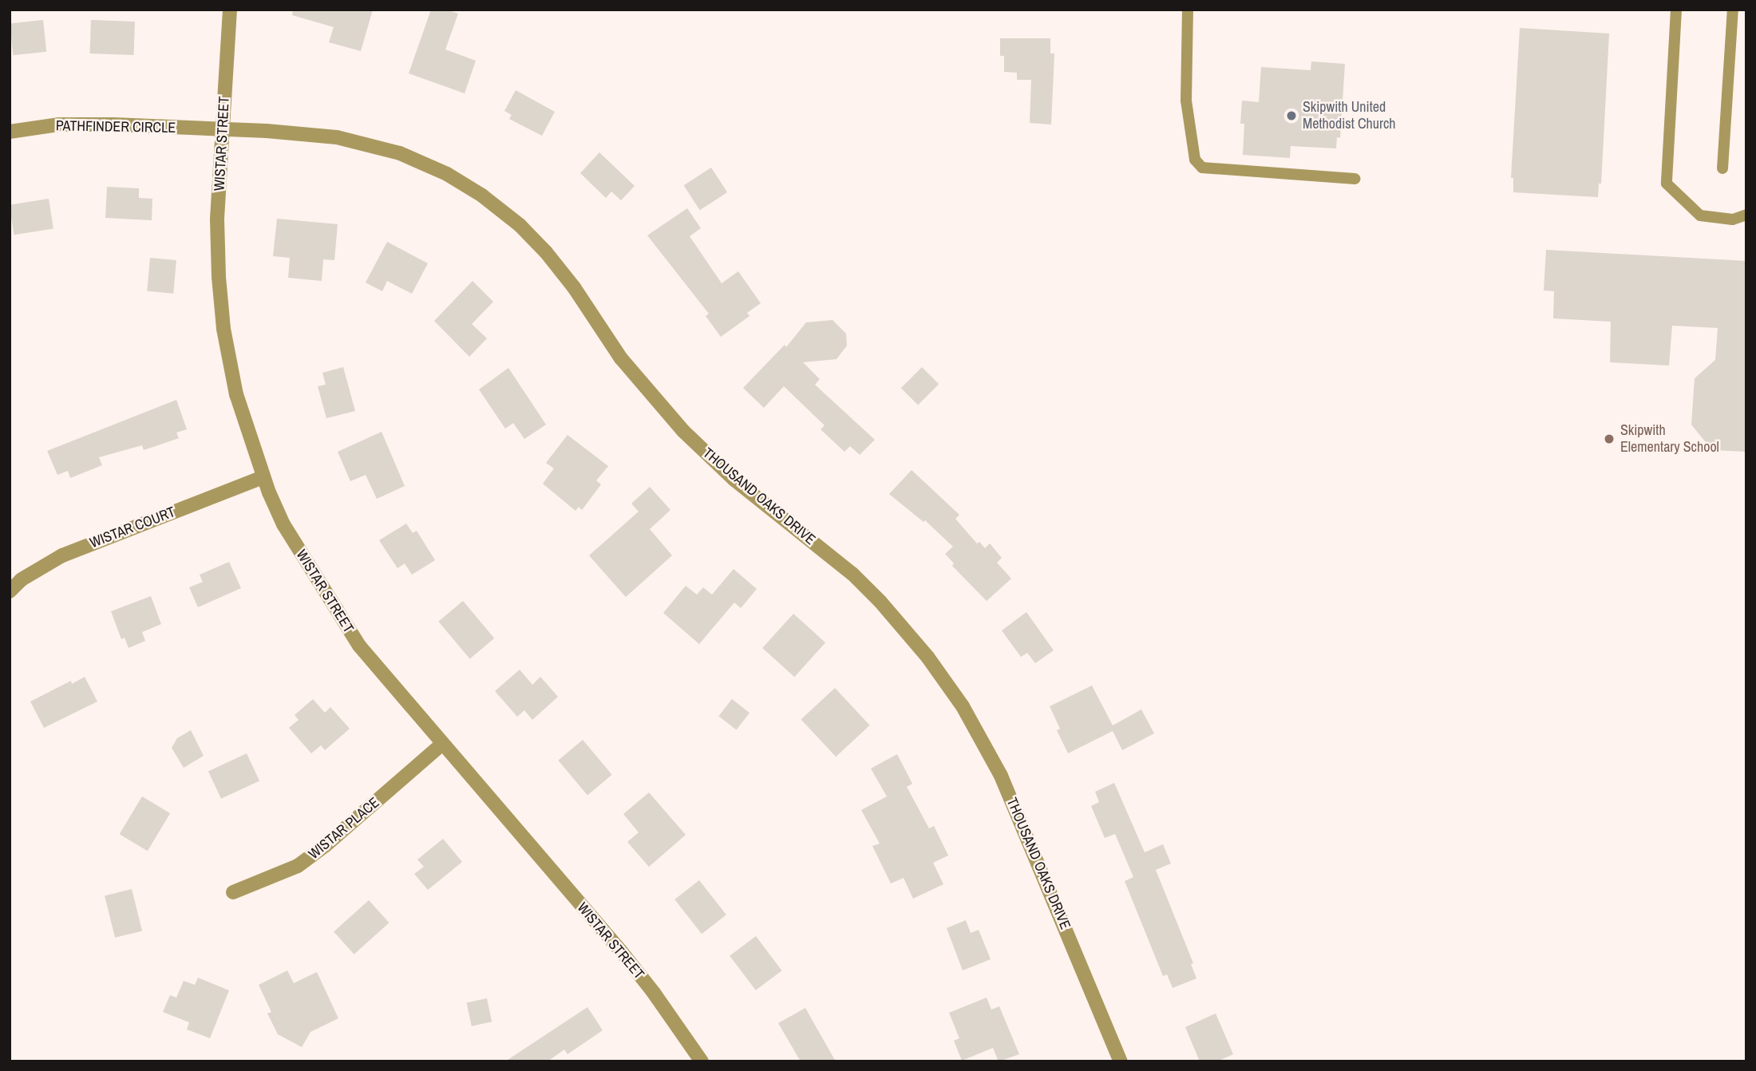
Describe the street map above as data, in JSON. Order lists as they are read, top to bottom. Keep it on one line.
{"streets":{"street":["PATHFINDER CIRCLE","WISTAR STREET","THOUSAND OAKS DRIVE","WISTAR COURT","WISTAR PLACE"]},"crossings":[["PATHFINDER CIRCLE","WISTAR STREET"],["PATHFINDER CIRCLE","THOUSAND OAKS DRIVE"],["WISTAR STREET","THOUSAND OAKS DRIVE"],["WISTAR STREET","WISTAR COURT"],["WISTAR STREET","WISTAR PLACE"]],"places":["Skipwith United Methodist Church","Skipwith Elementary School"]}
